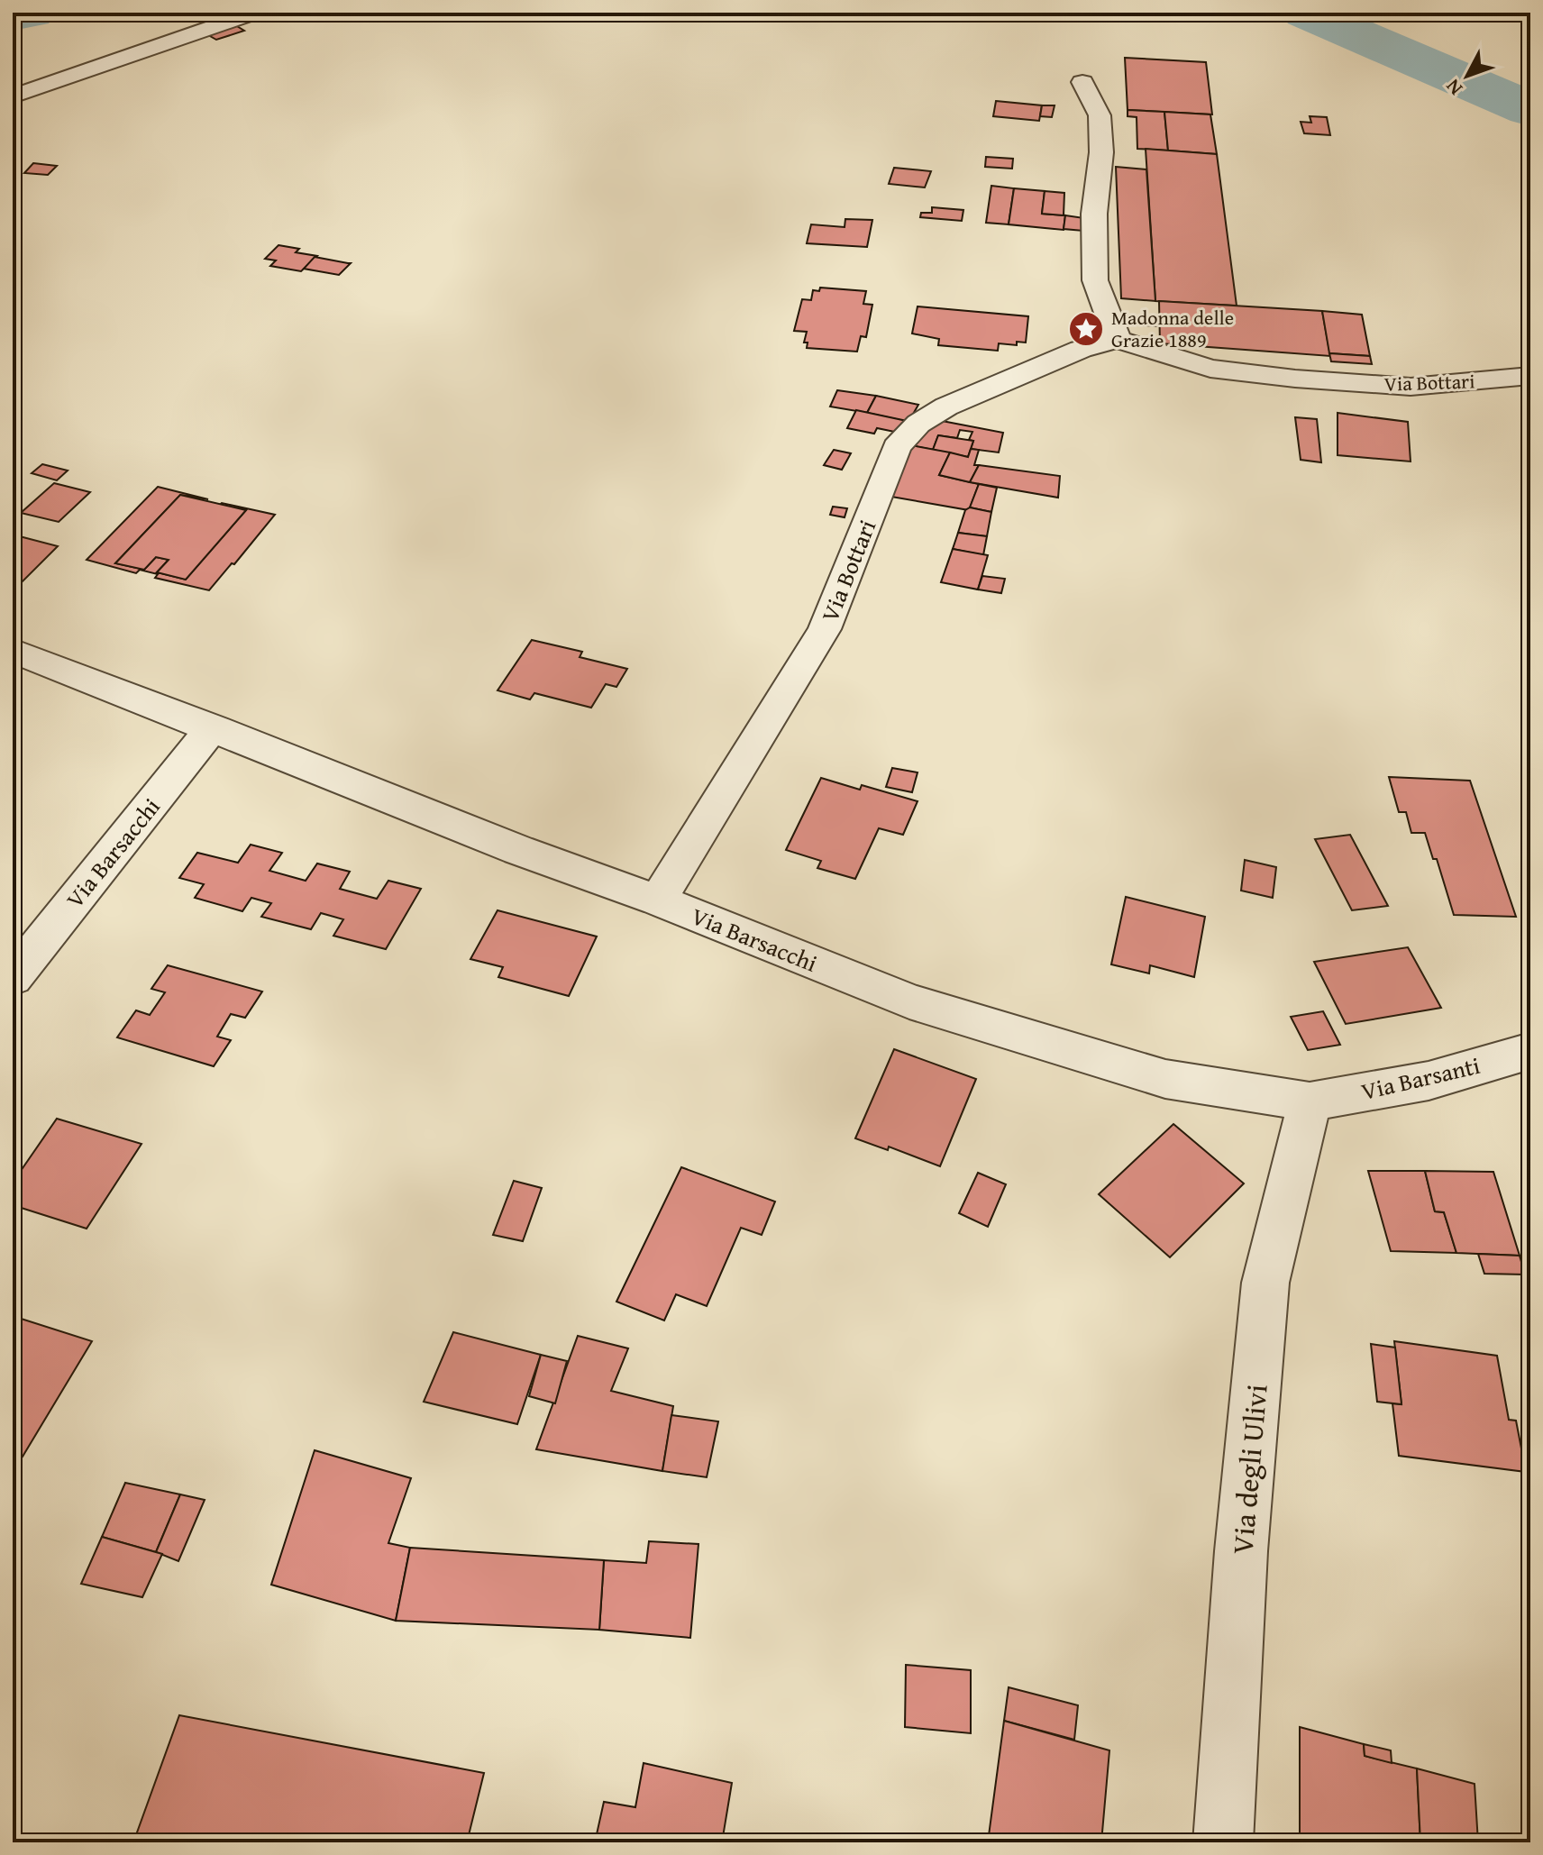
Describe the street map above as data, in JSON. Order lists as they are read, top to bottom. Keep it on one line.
{"streets":{"street":["Via Bottari","Via Barsacchi","Via Barsanti","Via degli Ulivi"]},"crossings":[["Via Bottari","Via Barsacchi"],["Via Barsacchi","Via Barsanti"],["Via Barsacchi","Via degli Ulivi"],["Via Barsanti","Via degli Ulivi"]],"places":{"place":["Madonna delle Grazie 1889"]},"north":"bottom left"}
